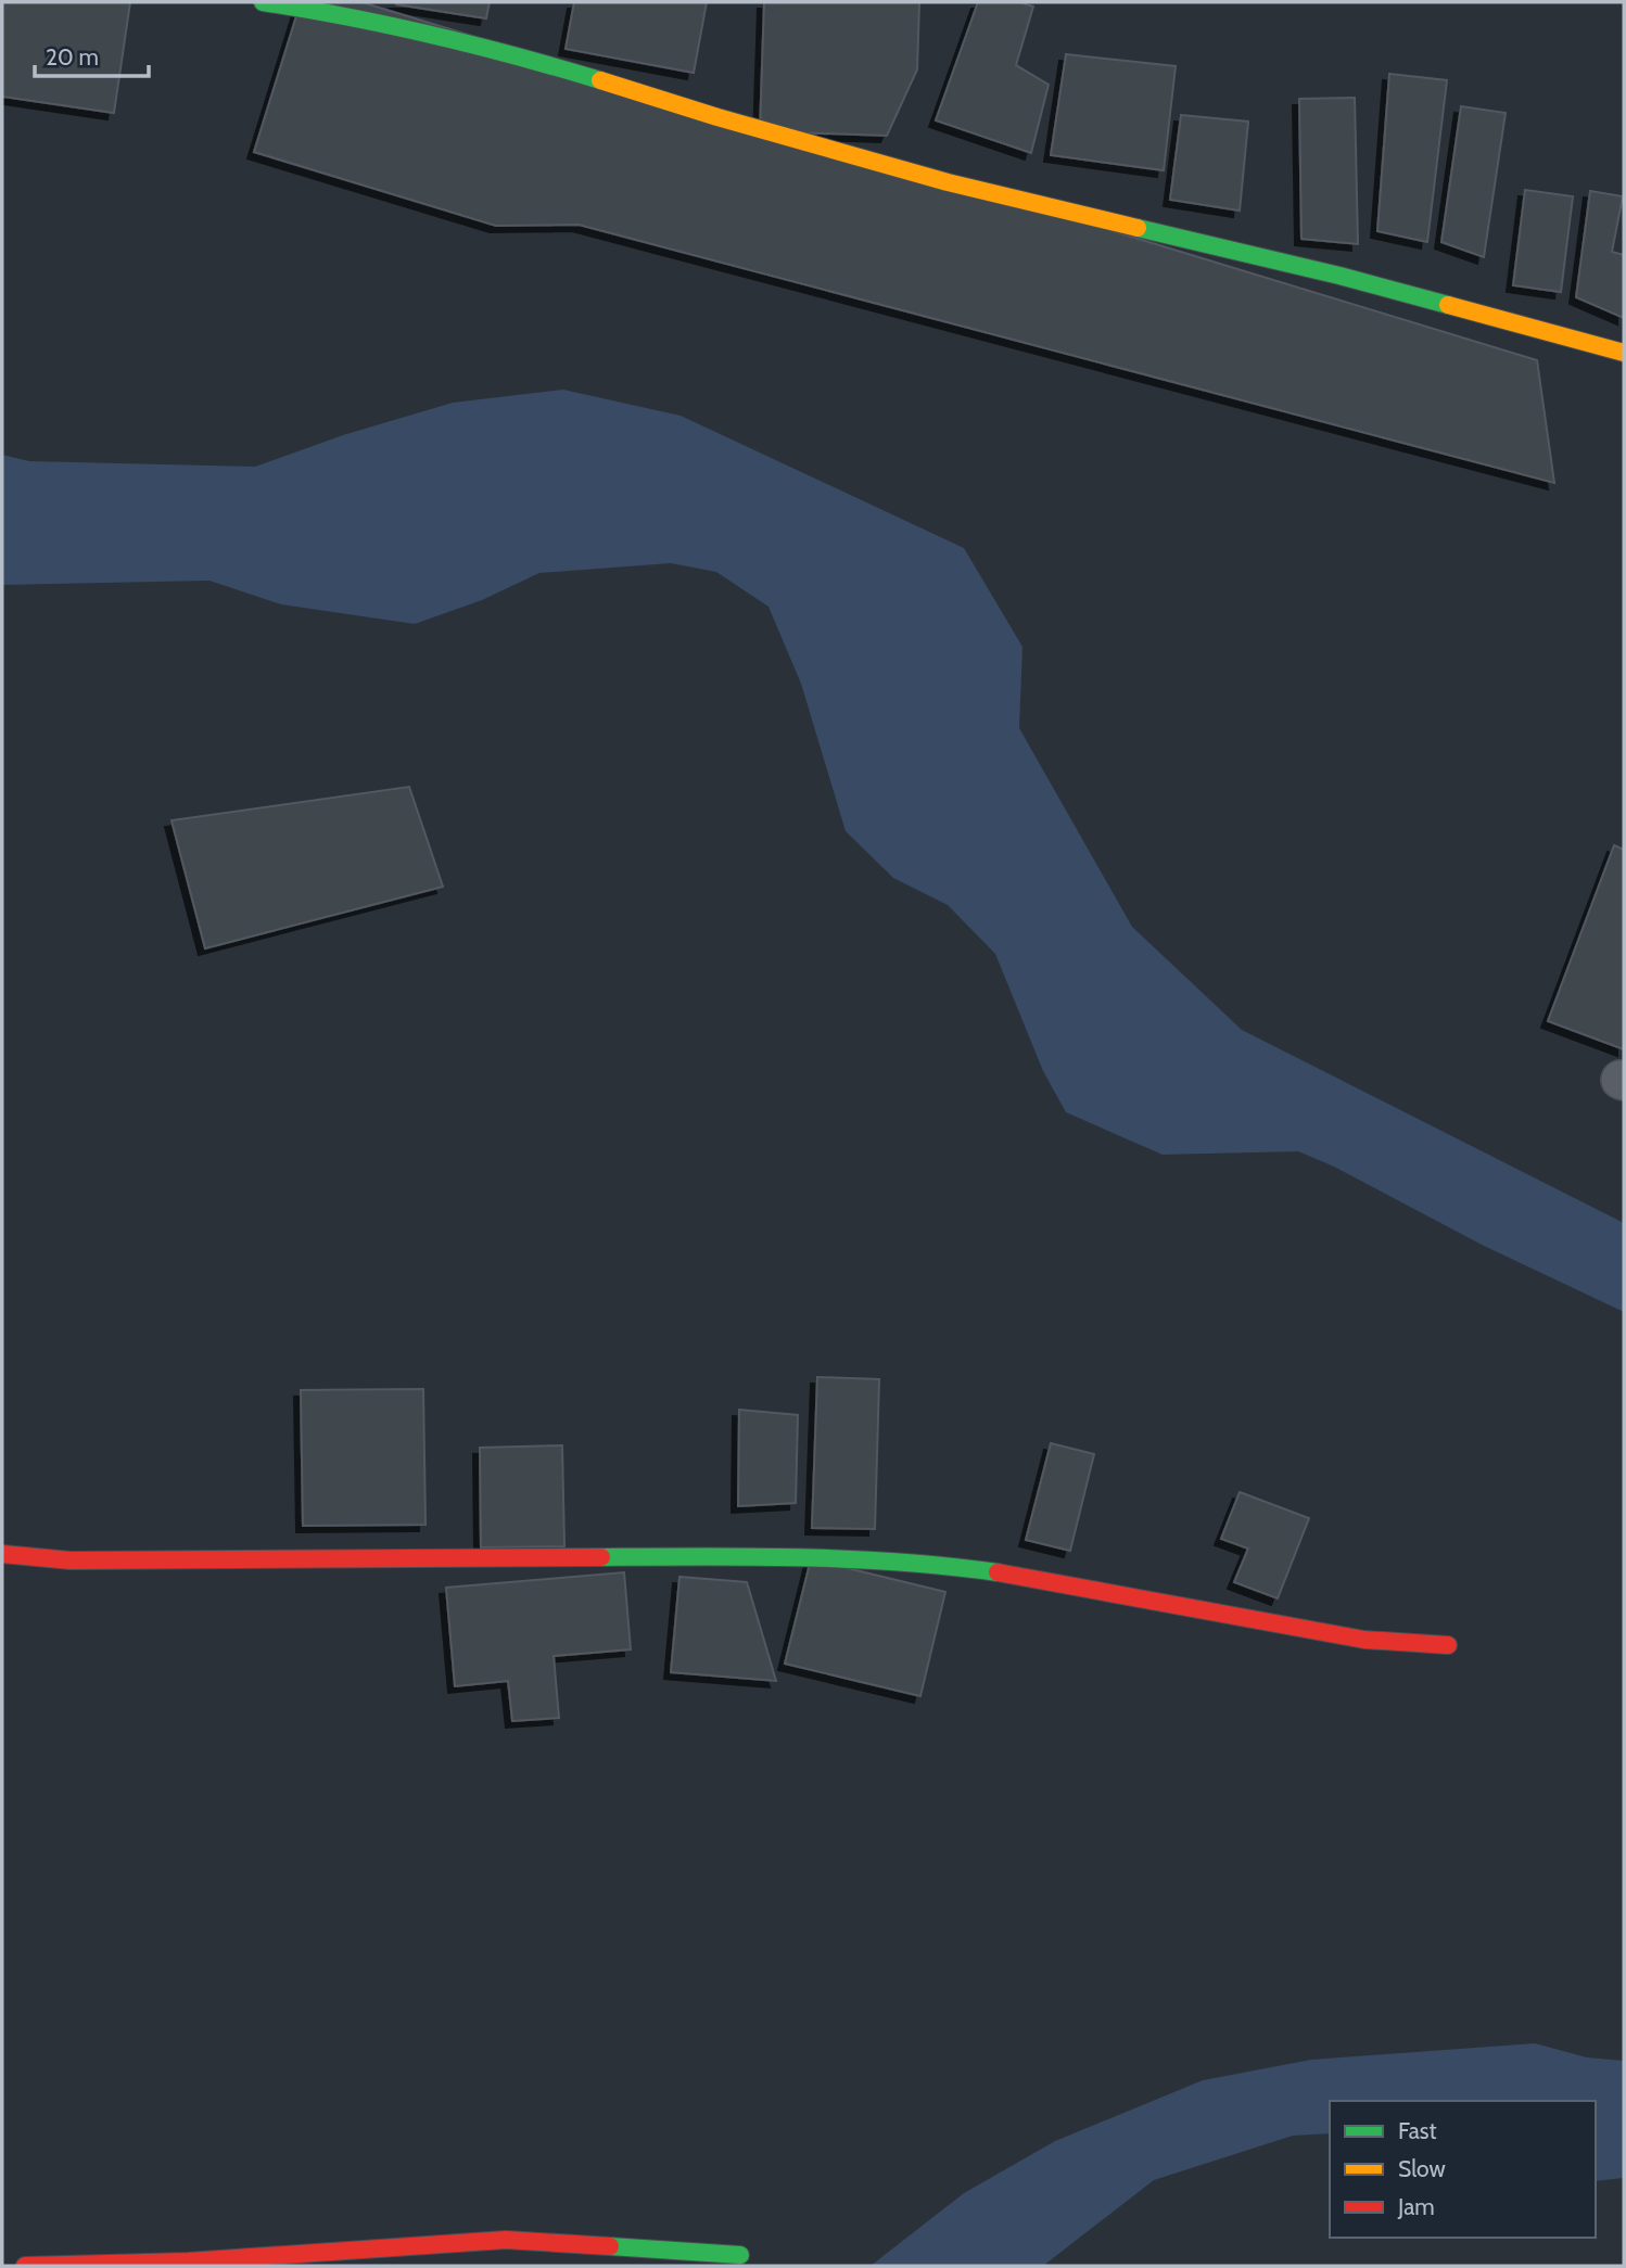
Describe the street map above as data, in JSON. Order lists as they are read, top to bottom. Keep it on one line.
{"legend":["Fast","Slow","Jam"],"scale_bar":"20 m"}
